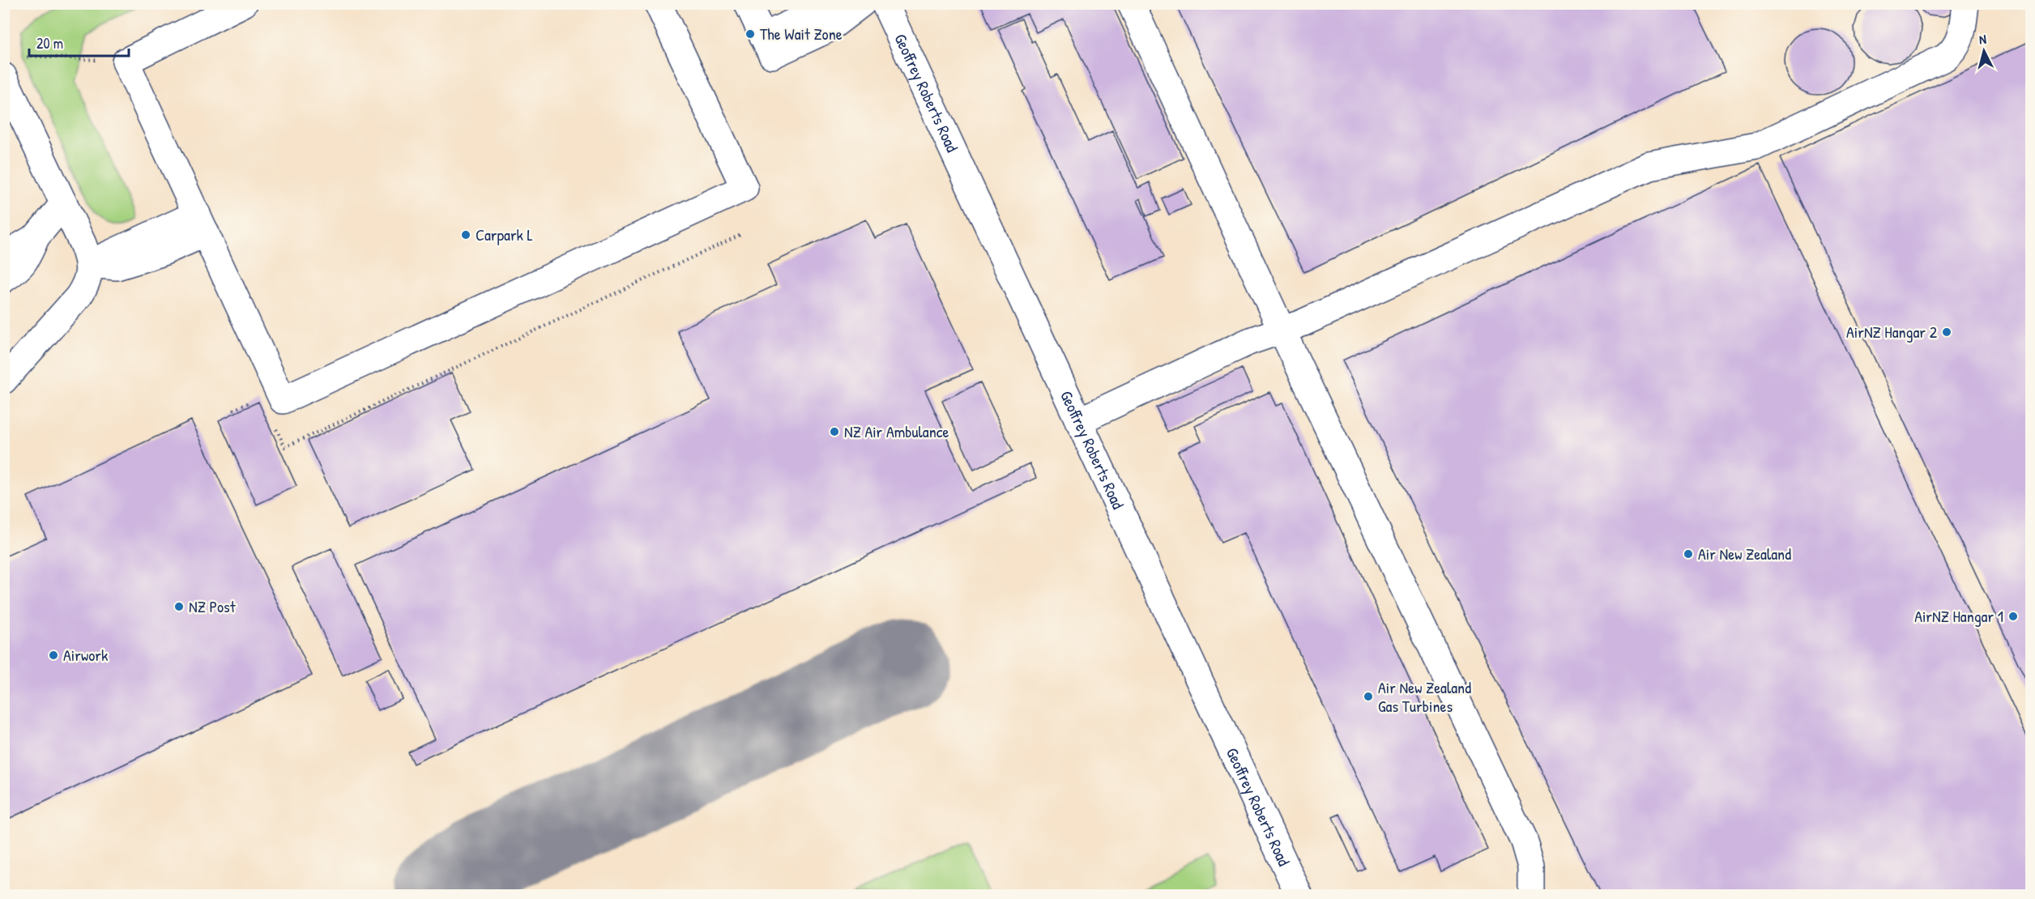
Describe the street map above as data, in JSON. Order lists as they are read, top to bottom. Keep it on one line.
{"streets":{"street":["Geoffrey Roberts Road"]},"places":["The Wait Zone","Carpark L","AirNZ Hangar 2","NZ Air Ambulance","Air New Zealand","NZ Post","AirNZ Hangar 1","Airwork","Air New Zealand Gas Turbines"],"scale_bar":"20 m","north":"top"}
